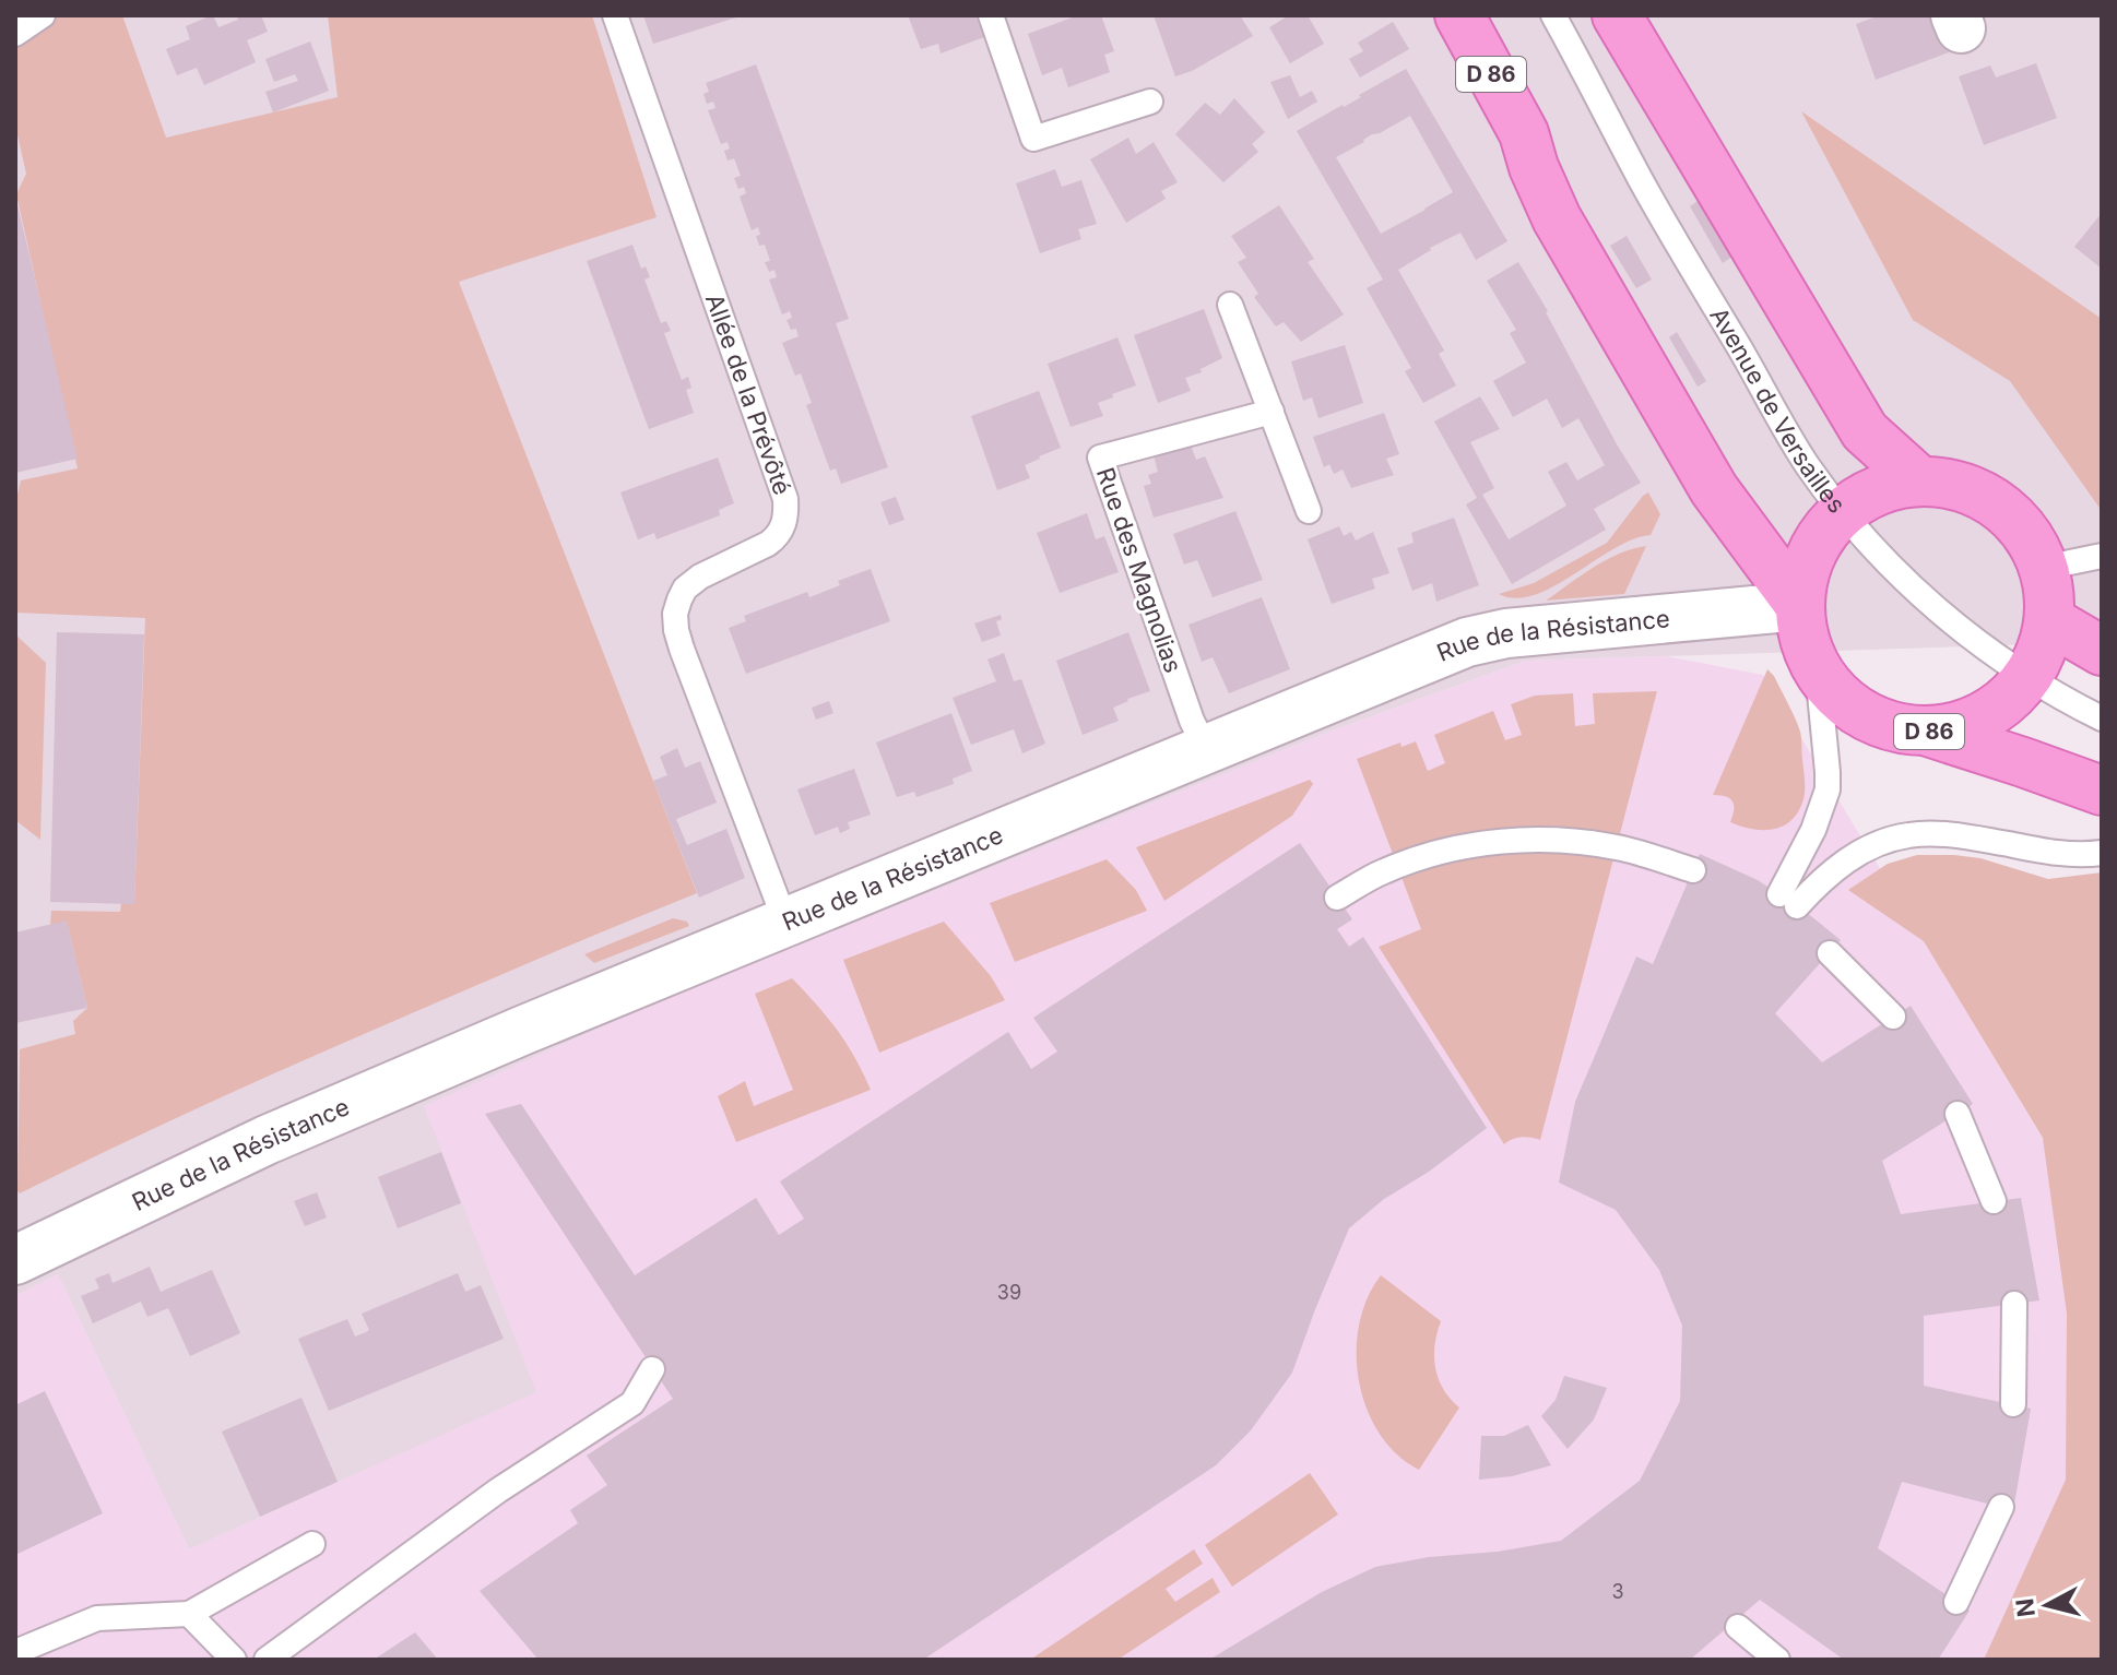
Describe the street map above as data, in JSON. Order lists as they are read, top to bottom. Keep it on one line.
{"streets":{"main road":["D 86"],"street":["Rue de la Résistance"],"lane":["Allée de la Prévôté","Avenue de Versailles","Rue des Magnolias"]},"crossings":[["D 86","Avenue de Versailles"],["D 86","Rue de la Résistance"],["Allée de la Prévôté","Rue de la Résistance"],["Rue des Magnolias","Rue de la Résistance"]],"house_numbers":["39","3"],"north":"left"}
